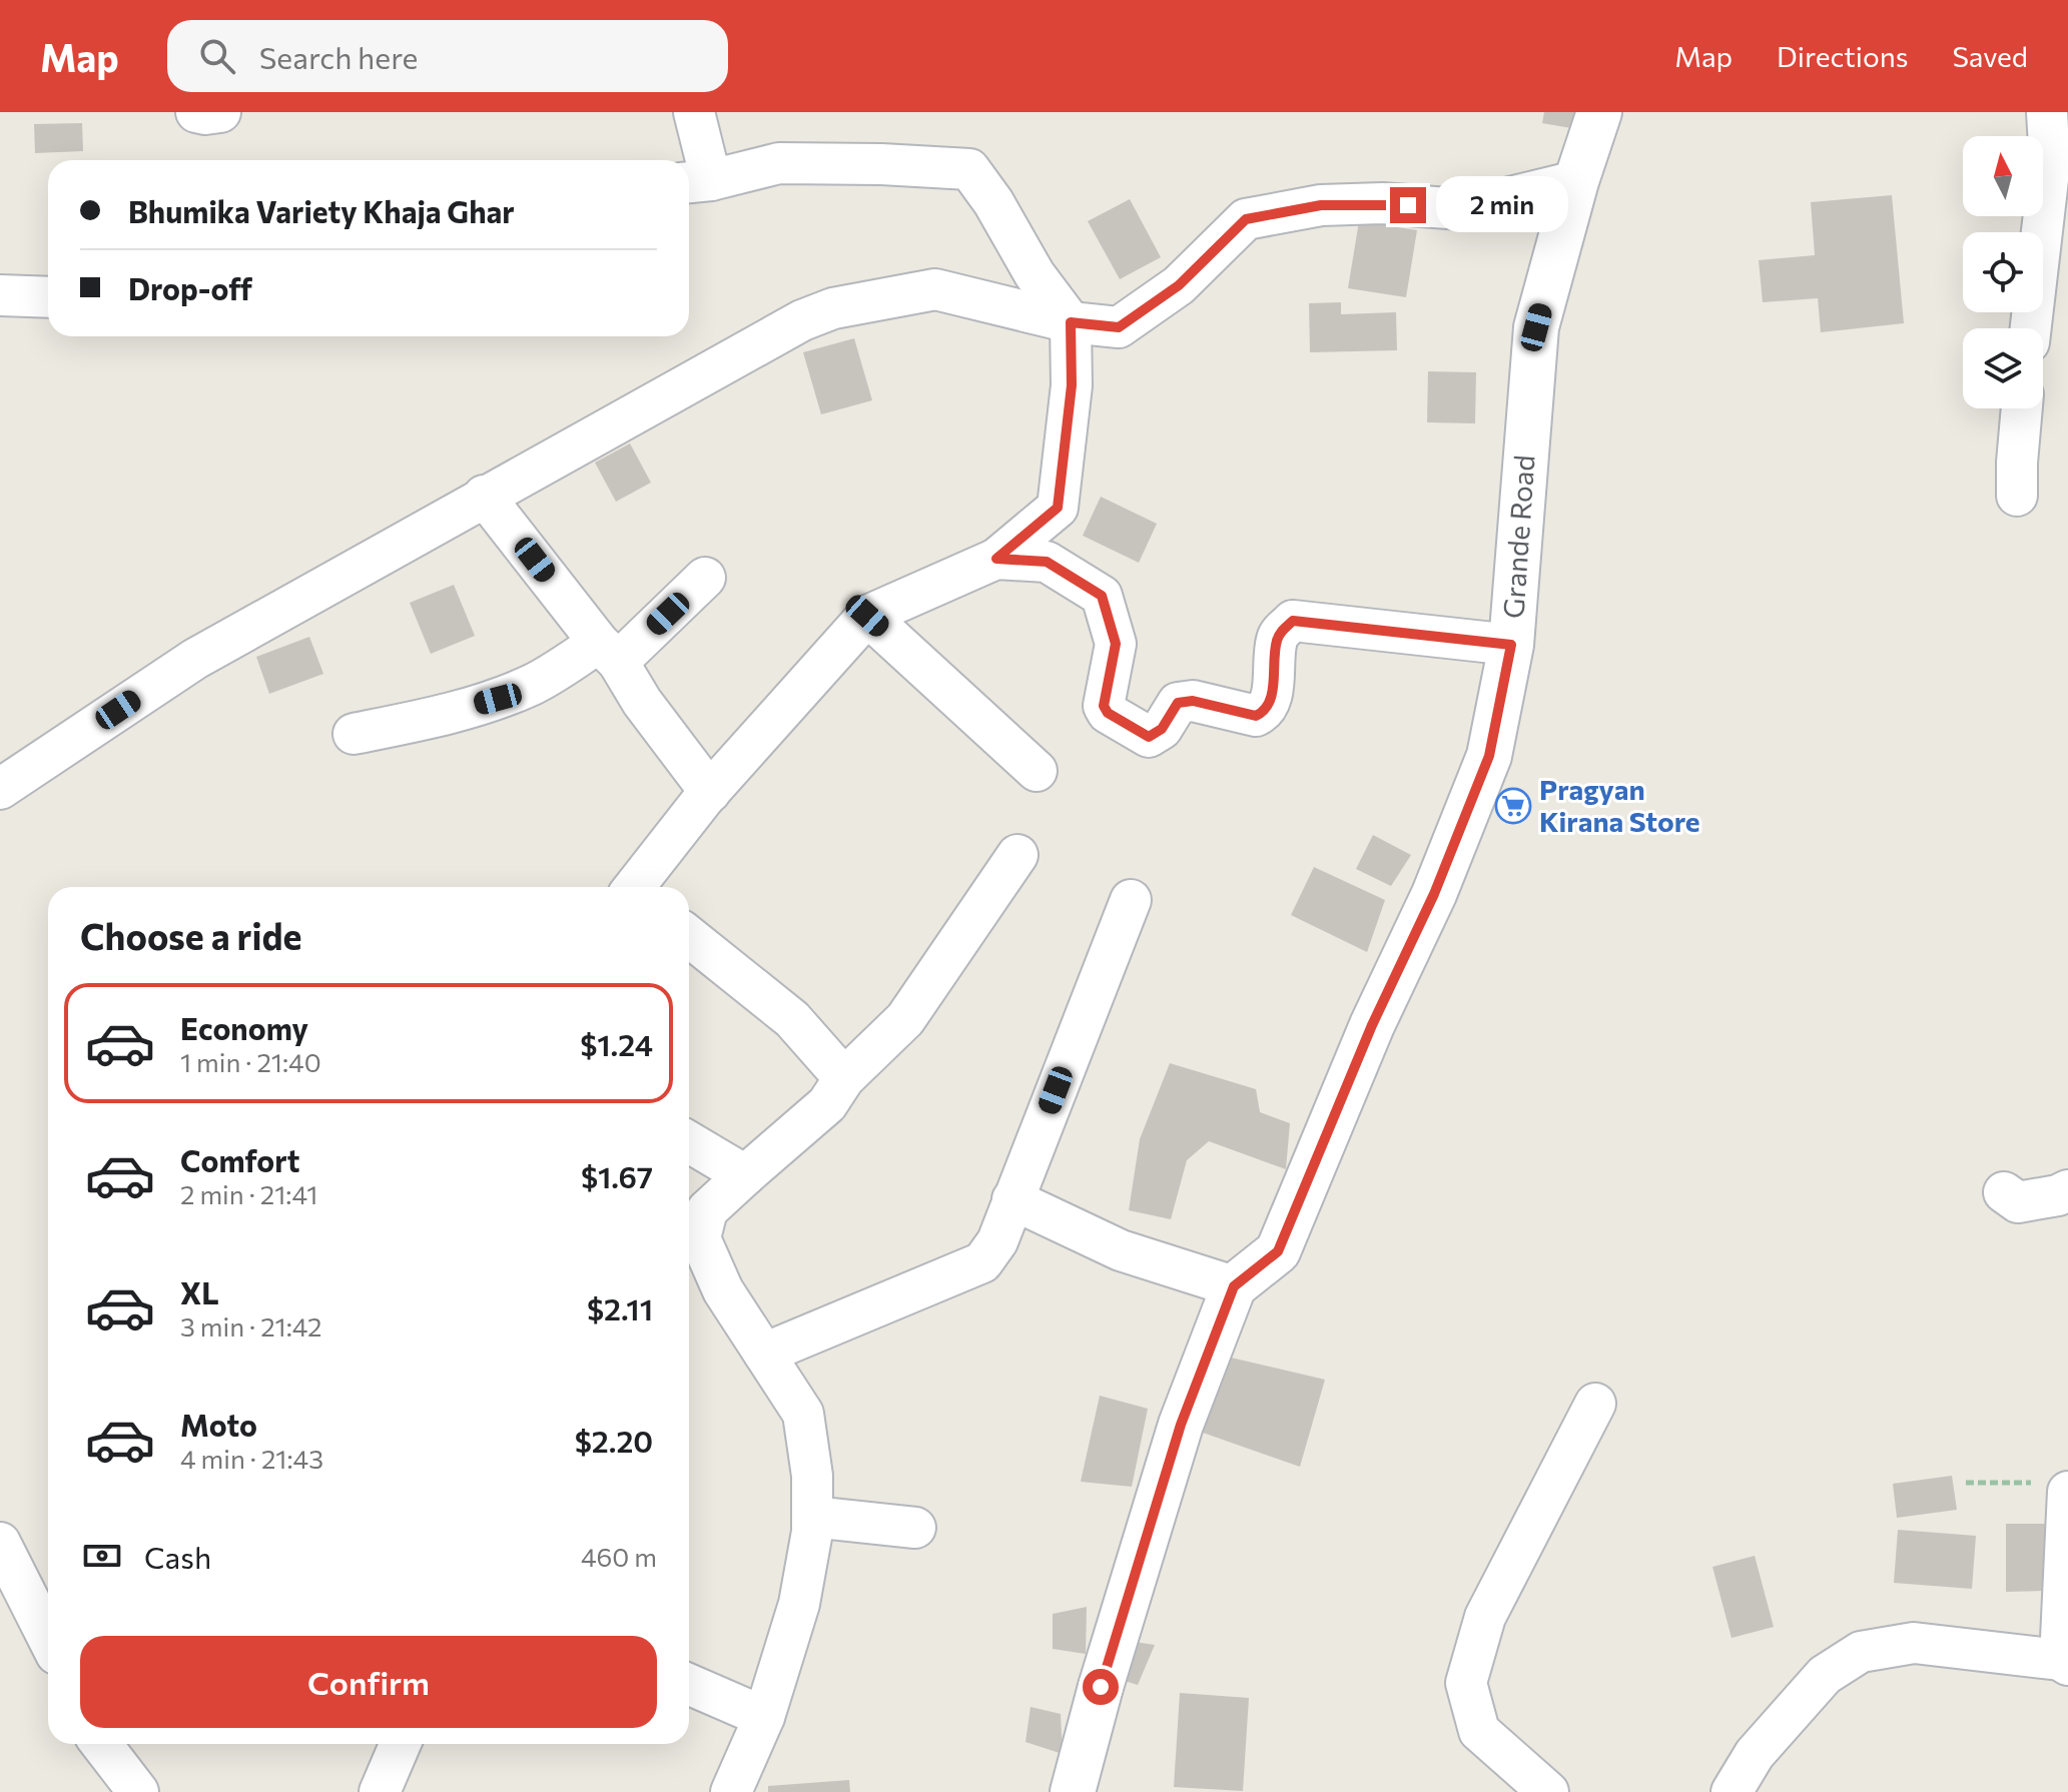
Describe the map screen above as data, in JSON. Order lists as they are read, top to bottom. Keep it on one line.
{"streets":{"street":["Grande Road"]},"places":{"supermarket":["Pragyan Kirana Store"]},"north":"top","page":{"header":"Map","search":"Search here","nav":["Map","Directions","Saved"],"banner":["Bhumika Variety Khaja Ghar","Drop-off"],"bubble":"2 min","heading":"Choose a ride","list":[{"name":"Economy","note":"1 min · 21:40","value":"$1.24"},{"name":"Comfort","note":"2 min · 21:41","value":"$1.67"},{"name":"XL","note":"3 min · 21:42","value":"$2.11"},{"name":"Moto","note":"4 min · 21:43","value":"$2.20"}],"pay":["Cash","460 m"],"buttons":"Confirm"}}
